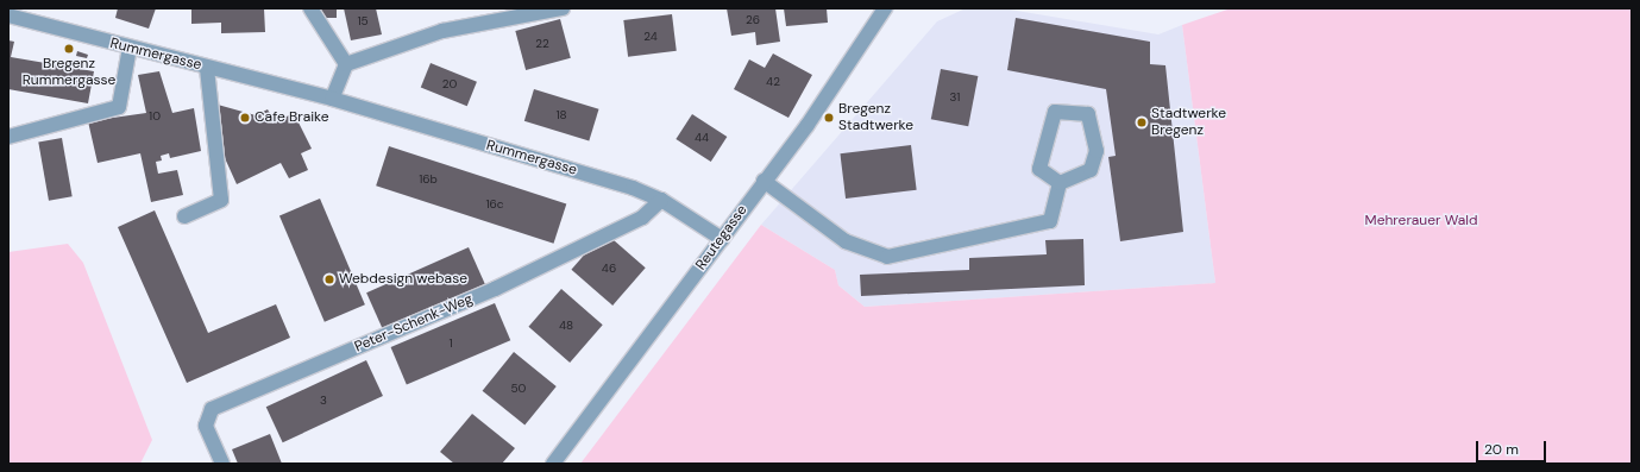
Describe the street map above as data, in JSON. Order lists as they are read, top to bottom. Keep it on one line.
{"streets":{"street":["Rummergasse","Reutegasse","Peter-Schenk-Weg"]},"crossings":[["Rummergasse","Reutegasse"],["Rummergasse","Peter-Schenk-Weg"]],"parks":["Mehrerauer Wald"],"places":["Bregenz Rummergasse","Cafe Braike","Bregenz Stadtwerke","Stadtwerke Bregenz","Webdesign webase"],"house_numbers":["26","15","24","22","42","20","31","18","10","44","16b","16c","46","48","1","50","3"],"scale_bar":"20 m"}
